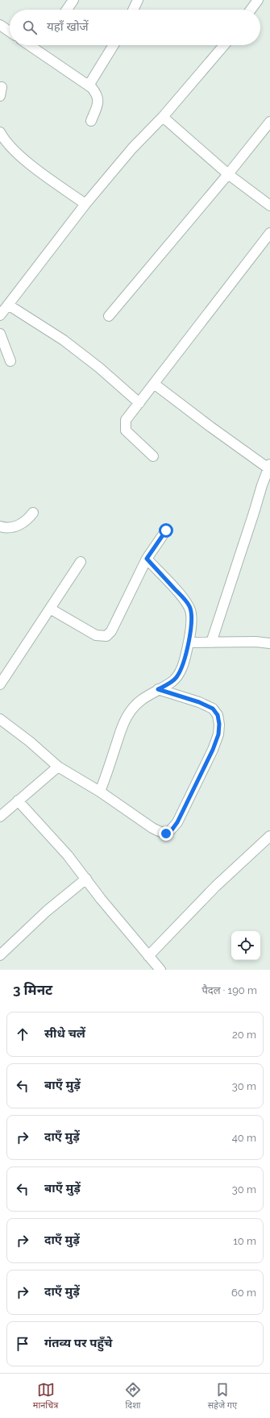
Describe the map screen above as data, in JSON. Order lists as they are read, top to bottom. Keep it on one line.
{"page":{"search":"यहाँ खोजें","heading":["3 मिनट","पैदल · 190 m"],"list":[["सीधे चलें","20 m"],["बाएँ मुड़ें","30 m"],["दाएँ मुड़ें","40 m"],["बाएँ मुड़ें","30 m"],["दाएँ मुड़ें","10 m"],["दाएँ मुड़ें","60 m"],"गंतव्य पर पहुँचे"],"nav":["मानचित्र","दिशा","सहेजे गए"]}}
